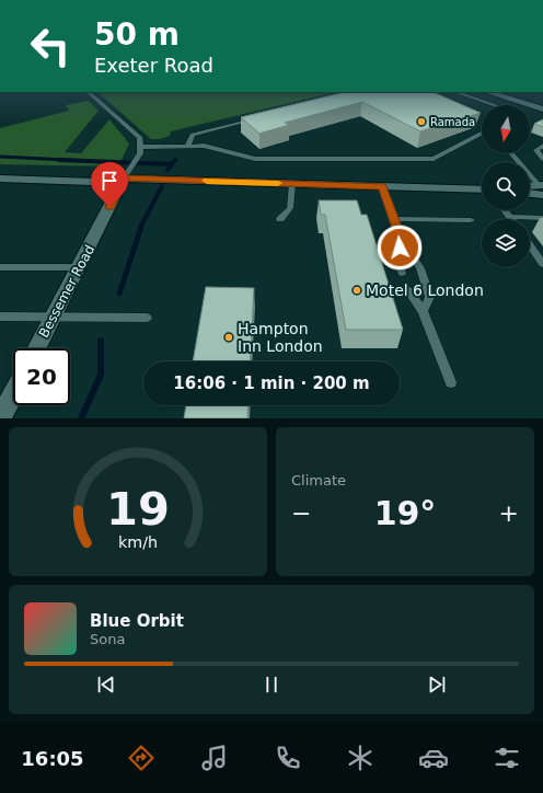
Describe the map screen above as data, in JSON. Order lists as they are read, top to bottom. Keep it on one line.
{"streets":{"street":["Bessemer Road"]},"places":["Ramada","Motel 6 London","Hampton Inn London"],"north":"bottom","page":{"turn":["50 m","Exeter Road"],"limit":"20","trip":"16:06 · 1 min · 200 m","tile":"Climate","heat":["−","19°","+"],"song":["Blue Orbit","Sona"],"tabs":"16:05","gauge":["19","km/h"]}}
